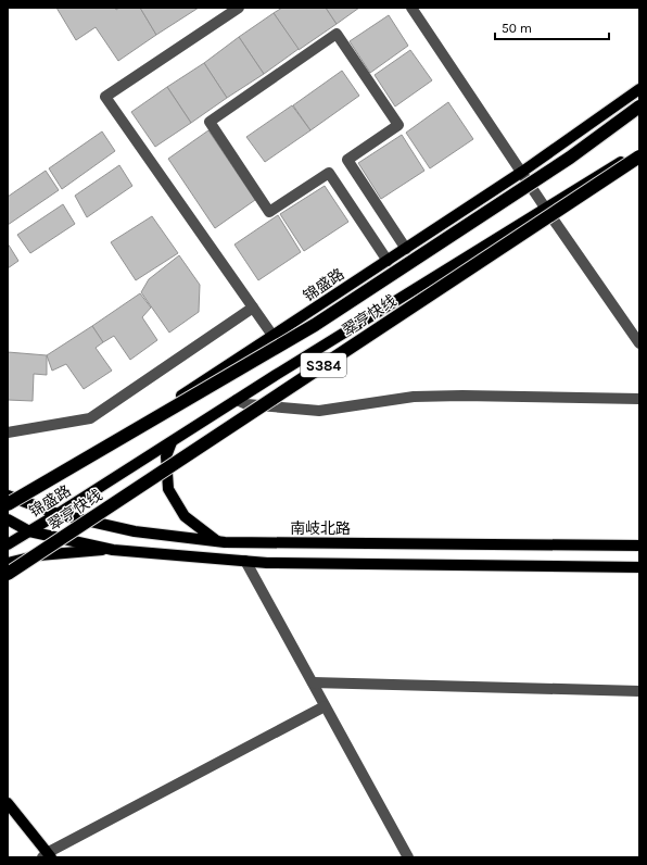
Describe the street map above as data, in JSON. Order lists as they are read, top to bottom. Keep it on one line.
{"streets":{"highway":["翠亨快线","S384"],"main road":["锦盛路","南岐北路"]},"crossings":[["锦盛路","南岐北路"]],"scale_bar":"50 m"}
